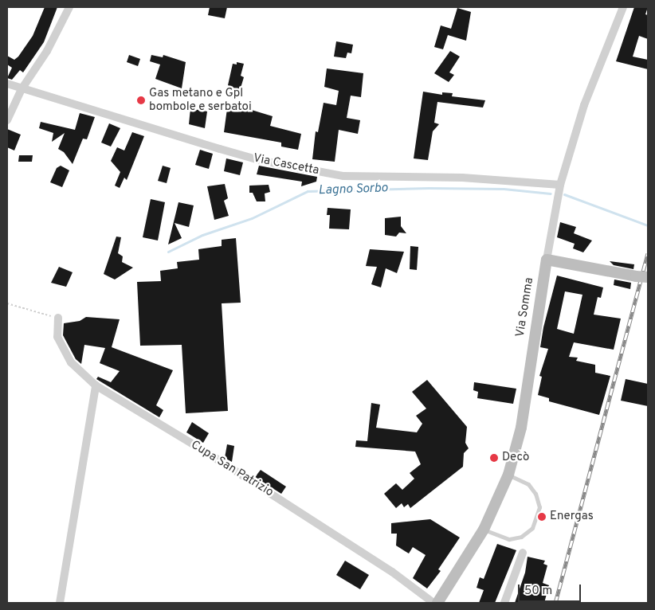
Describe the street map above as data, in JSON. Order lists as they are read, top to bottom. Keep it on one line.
{"streets":{"main road":["Via Somma"],"street":["Via Cascetta","Cupa San Patrizio"]},"crossings":[["Via Cascetta","Via Somma"]],"water":["Lagno Sorbo"],"places":["Gas metano e Gpl bombole e serbatoi","Decò","Energas"],"scale_bar":"50 m"}
